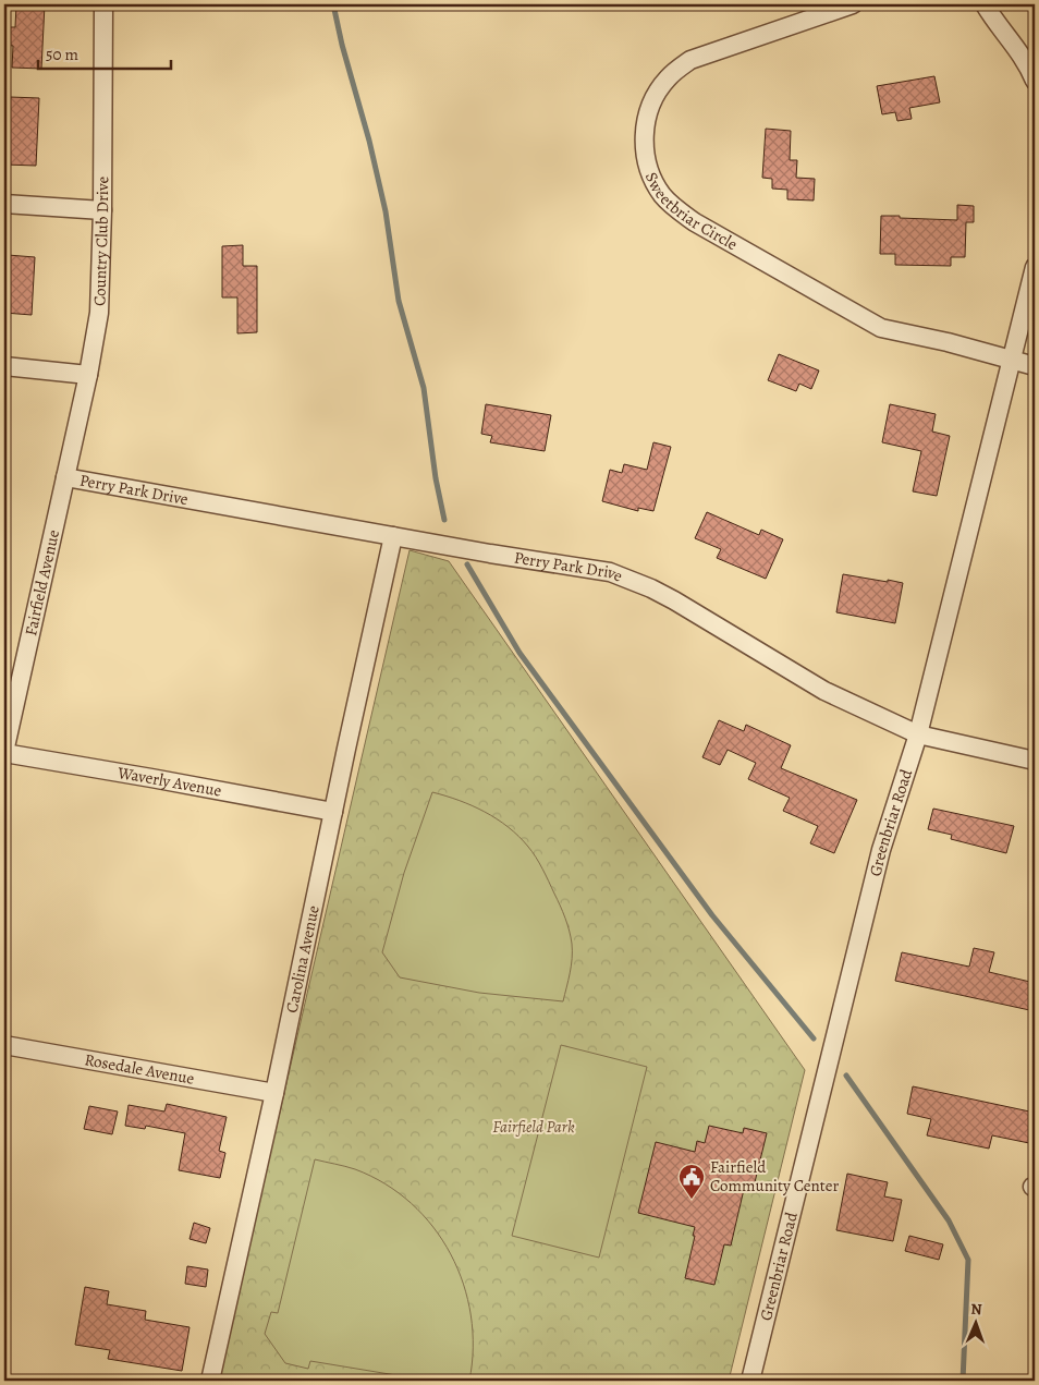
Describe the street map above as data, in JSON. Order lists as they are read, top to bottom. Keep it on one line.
{"streets":{"street":["Sweetbriar Circle","Country Club Drive","Perry Park Drive","Fairfield Avenue","Waverly Avenue","Greenbriar Road","Carolina Avenue","Rosedale Avenue"]},"crossings":[["Sweetbriar Circle","Greenbriar Road"],["Country Club Drive","Perry Park Drive"],["Country Club Drive","Fairfield Avenue"],["Perry Park Drive","Fairfield Avenue"],["Perry Park Drive","Greenbriar Road"],["Perry Park Drive","Carolina Avenue"],["Fairfield Avenue","Waverly Avenue"],["Waverly Avenue","Carolina Avenue"],["Carolina Avenue","Rosedale Avenue"]],"parks":["Fairfield Park"],"places":{"public building":["Fairfield Community Center"]},"scale_bar":"50 m","north":"top"}
